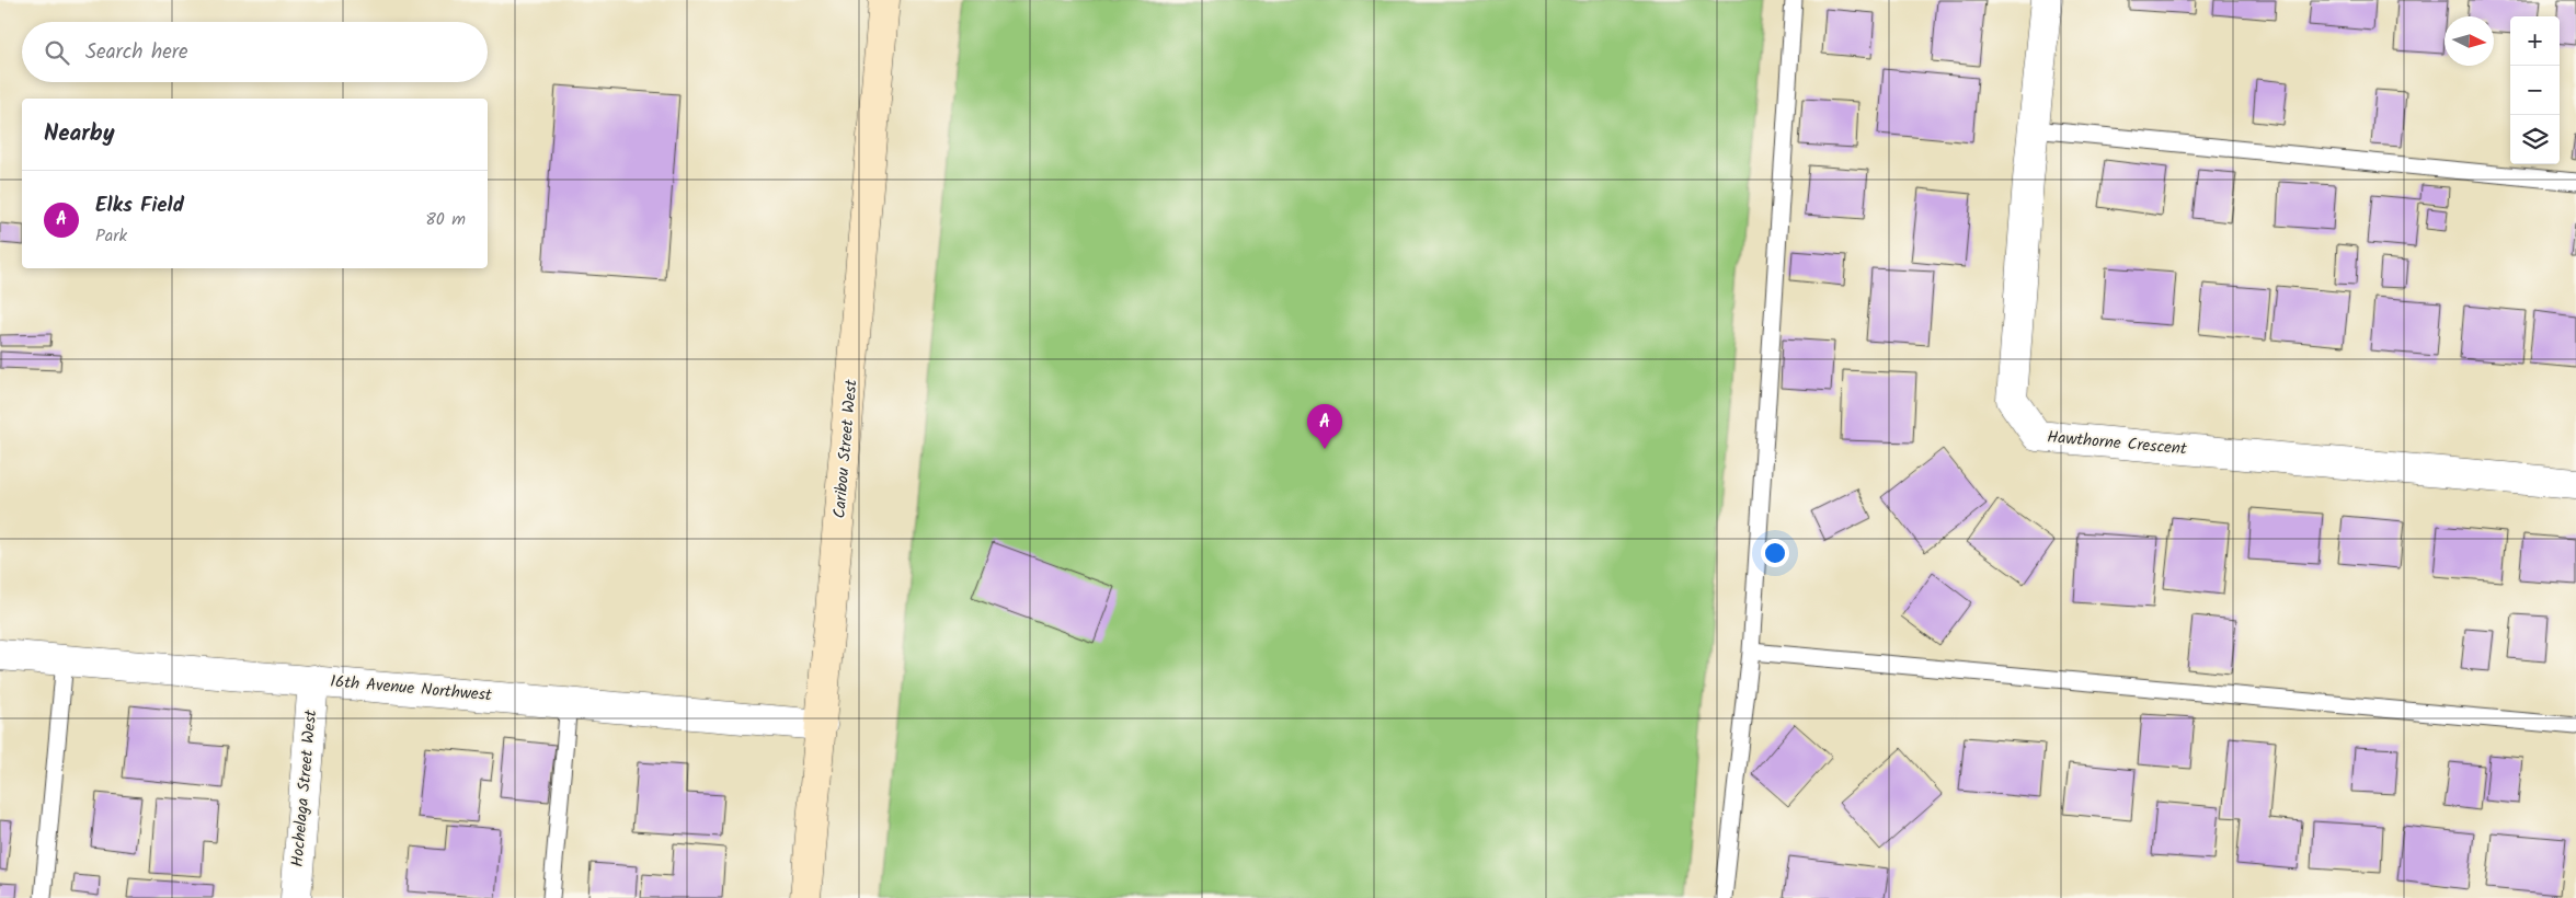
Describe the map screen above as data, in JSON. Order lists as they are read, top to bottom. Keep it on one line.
{"streets":{"street":["Hawthorne Crescent","Caribou Street West","16th Avenue Northwest","Hochelaga Street West"]},"crossings":[["Caribou Street West","16th Avenue Northwest"],["16th Avenue Northwest","Hochelaga Street West"]],"north":"right","page":{"map_buttons":["+","−"],"search":"Search here","heading":"Nearby","list":[{"mark":"A","name":"Elks Field","note":"Park","value":"80 m"}],"pins":"A"}}
